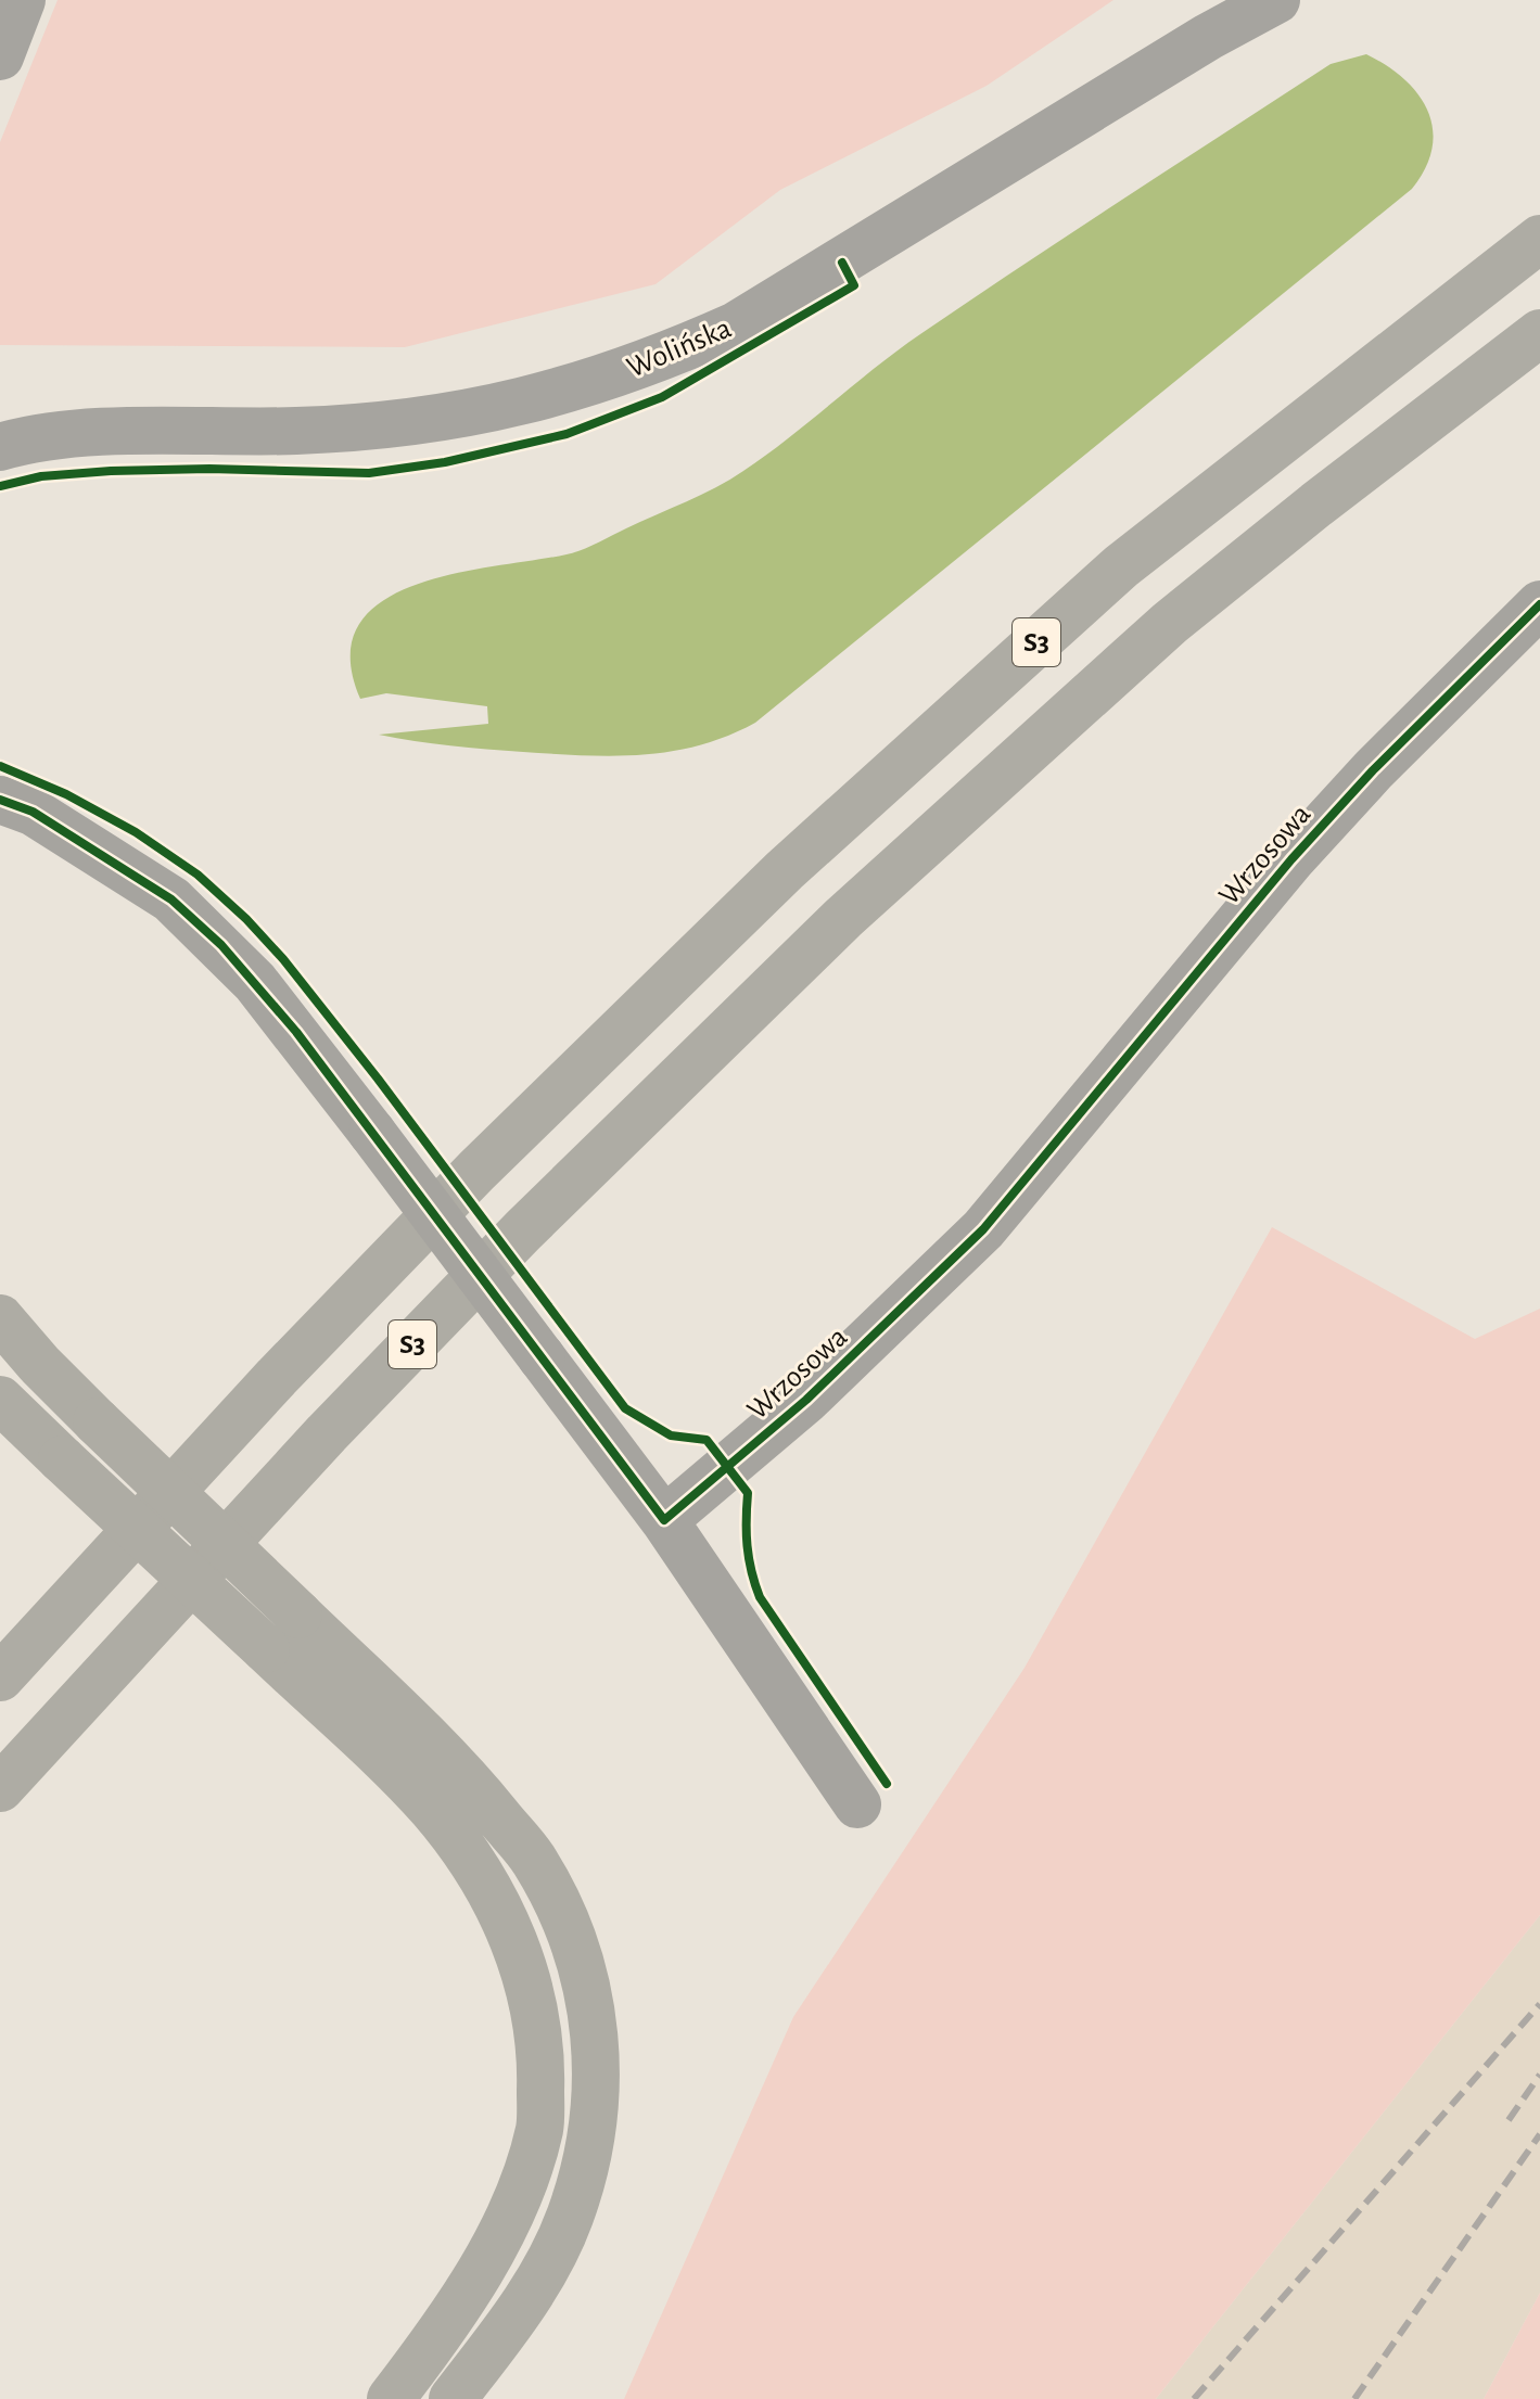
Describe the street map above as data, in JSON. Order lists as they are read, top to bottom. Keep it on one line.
{"streets":{"highway":["S3"],"street":["Wolińska","Wrzosowa"]}}
